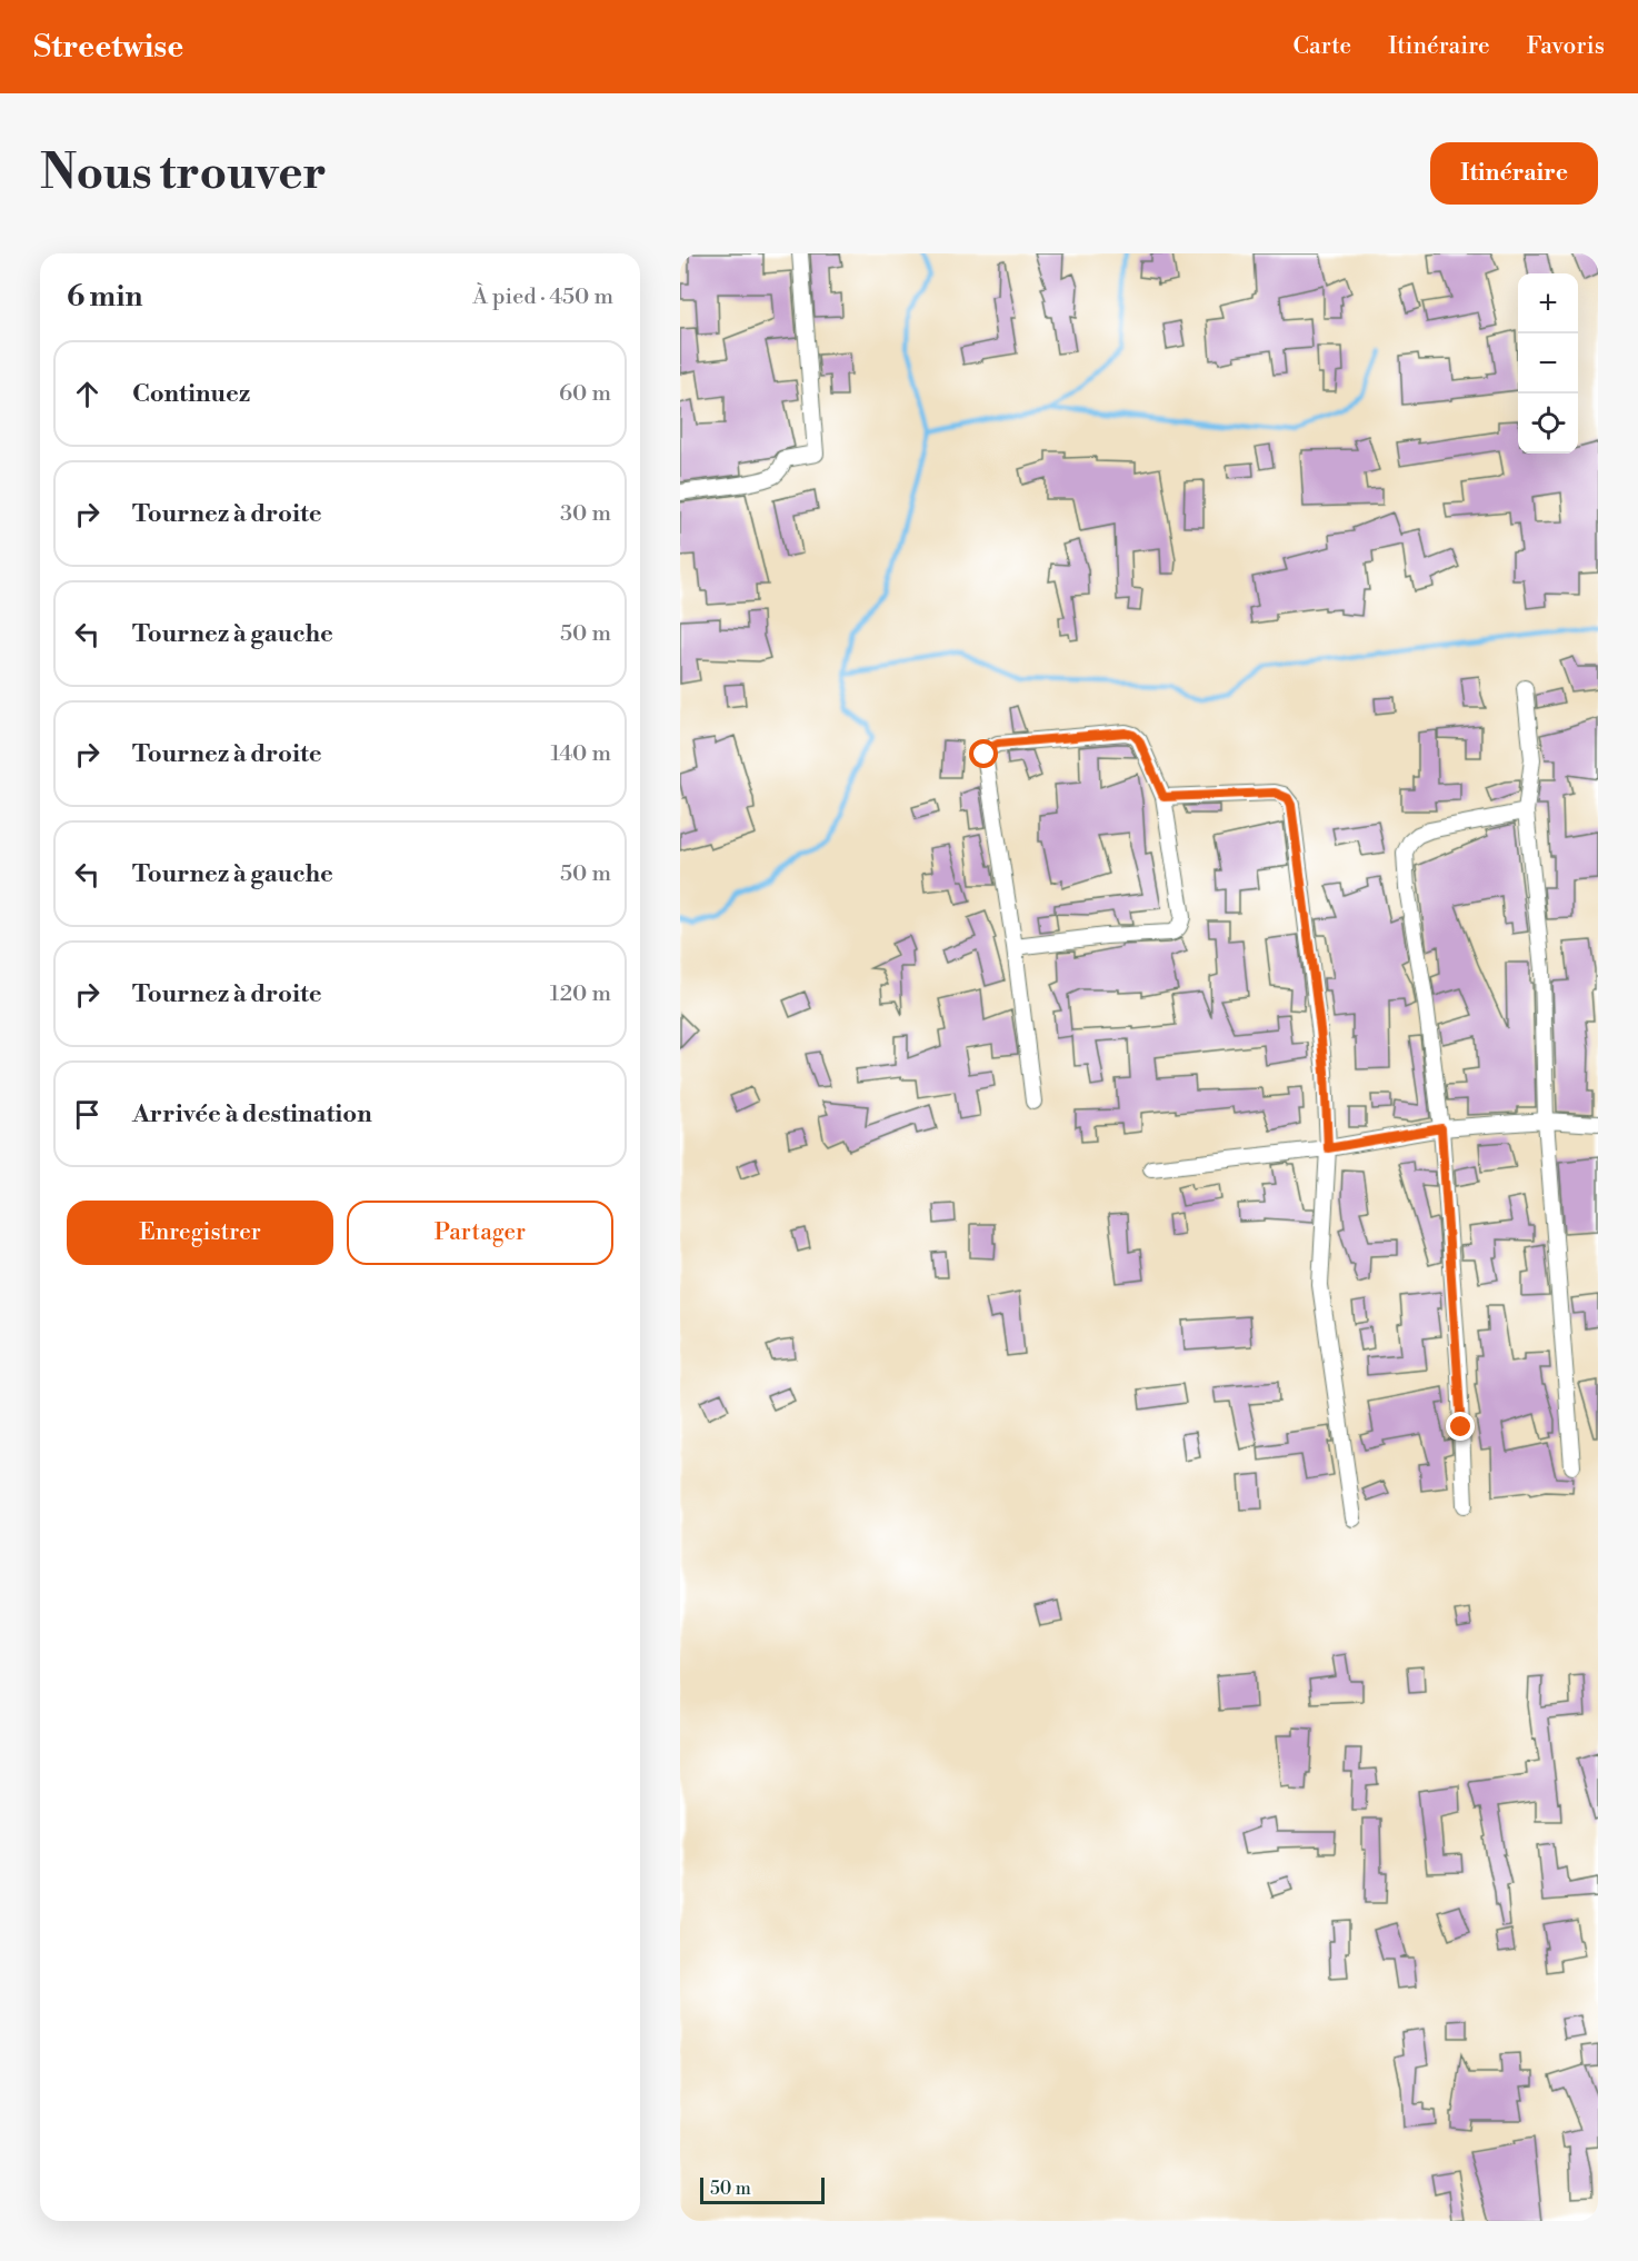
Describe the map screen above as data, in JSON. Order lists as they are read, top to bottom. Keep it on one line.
{"scale_bar":"50 m","page":{"header":"Streetwise","nav":["Carte","Itinéraire","Favoris"],"buttons":["Itinéraire",["Enregistrer","Partager"]],"title":"Nous trouver","heading":["6 min","À pied · 450 m"],"map_buttons":["+","−"],"list":[["Continuez","60 m"],["Tournez à droite","30 m"],["Tournez à gauche","50 m"],["Tournez à droite","140 m"],["Tournez à gauche","50 m"],["Tournez à droite","120 m"],"Arrivée à destination"],"scale":"50 m"}}
